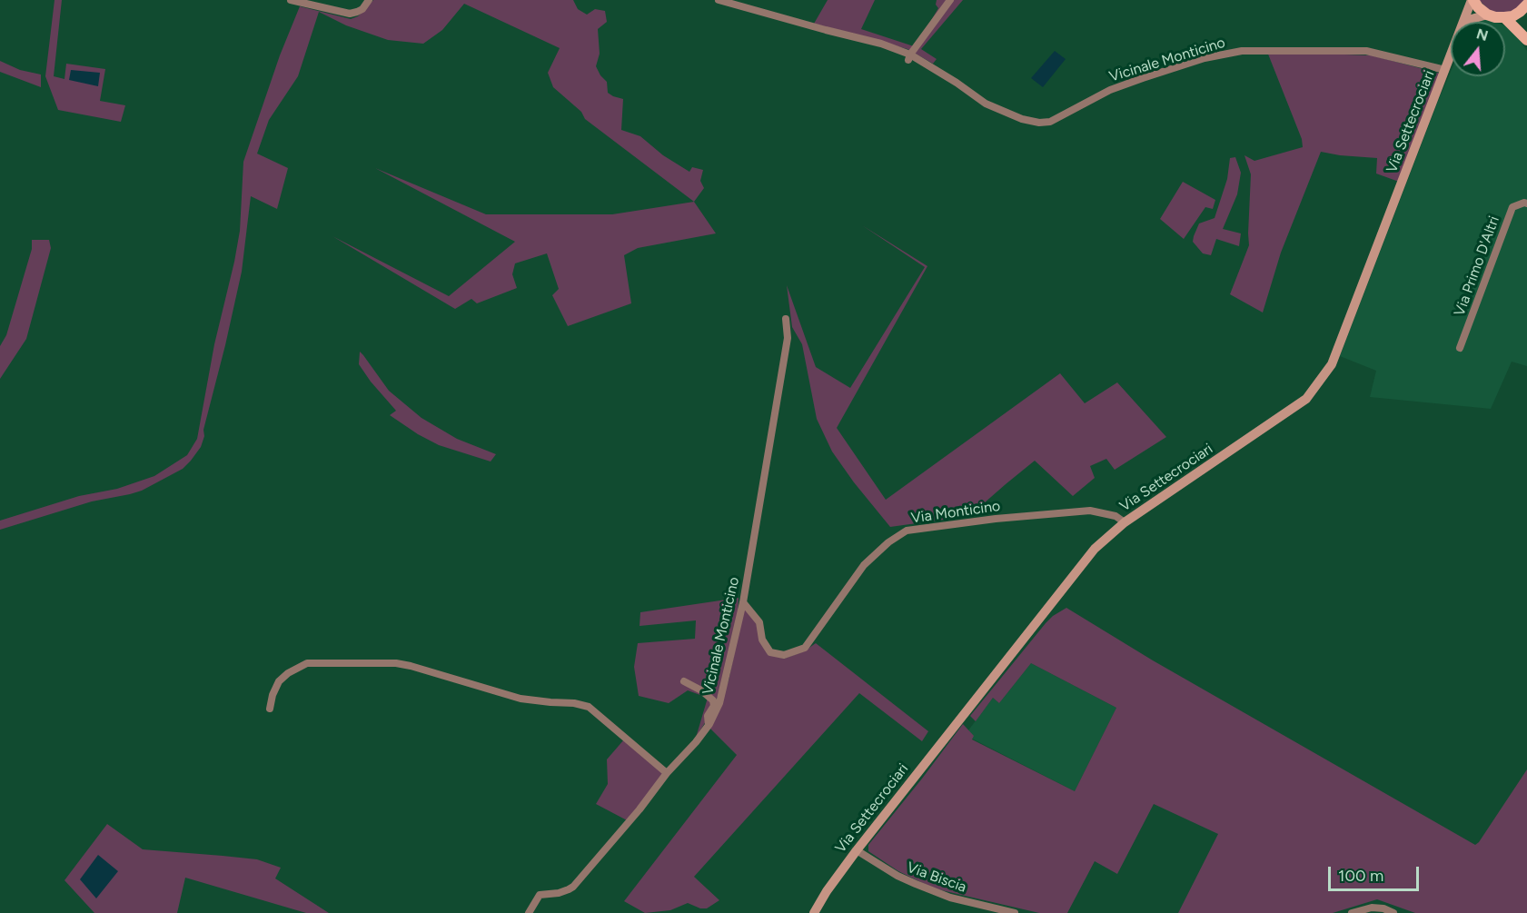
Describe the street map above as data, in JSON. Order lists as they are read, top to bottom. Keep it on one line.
{"streets":{"main road":["Via Settecrociari"],"street":["Vicinale Monticino","Via Primo D'Altri","Via Monticino","Via Biscia"]},"crossings":[["Vicinale Monticino","Via Settecrociari"],["Vicinale Monticino","Via Monticino"],["Via Settecrociari","Via Monticino"],["Via Settecrociari","Via Biscia"]],"scale_bar":"100 m","north":"top"}
